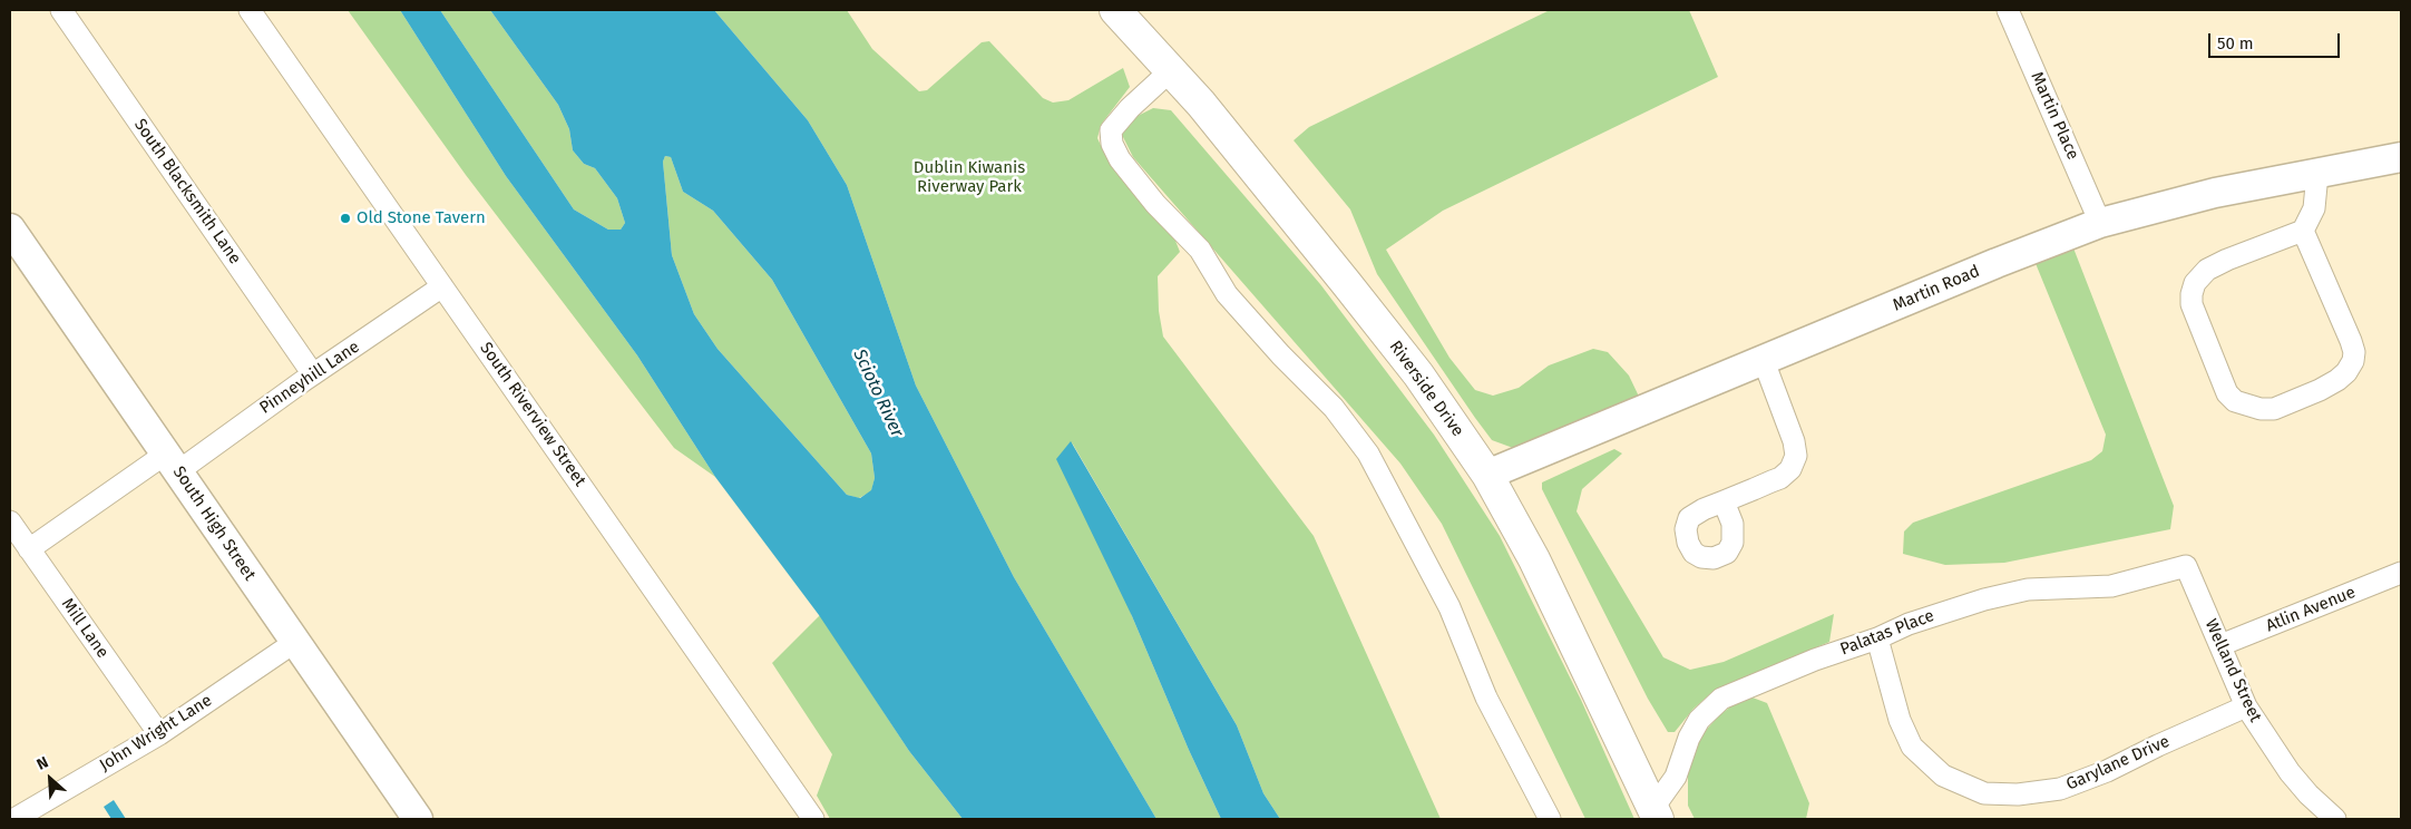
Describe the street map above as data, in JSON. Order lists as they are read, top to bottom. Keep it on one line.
{"streets":{"main road":["Riverside Drive"],"street":["Martin Place","South Blacksmith Lane","Martin Road","Pinneyhill Lane","South Riverview Street","South High Street","Atlin Avenue","Mill Lane","Palatas Place","Welland Street","John Wright Lane","Garylane Drive"]},"crossings":[["Martin Place","Martin Road"],["South Blacksmith Lane","Pinneyhill Lane"],["Martin Road","Riverside Drive"],["Pinneyhill Lane","South Riverview Street"],["Pinneyhill Lane","South High Street"],["Pinneyhill Lane","Mill Lane"],["Riverside Drive","Palatas Place"],["South High Street","John Wright Lane"],["Atlin Avenue","Welland Street"],["Mill Lane","John Wright Lane"],["Palatas Place","Welland Street"],["Palatas Place","Garylane Drive"],["Welland Street","Garylane Drive"]],"water":["Scioto River"],"parks":["Dublin Kiwanis Riverway Park"],"places":["Old Stone Tavern"],"scale_bar":"50 m","north":"top left"}
